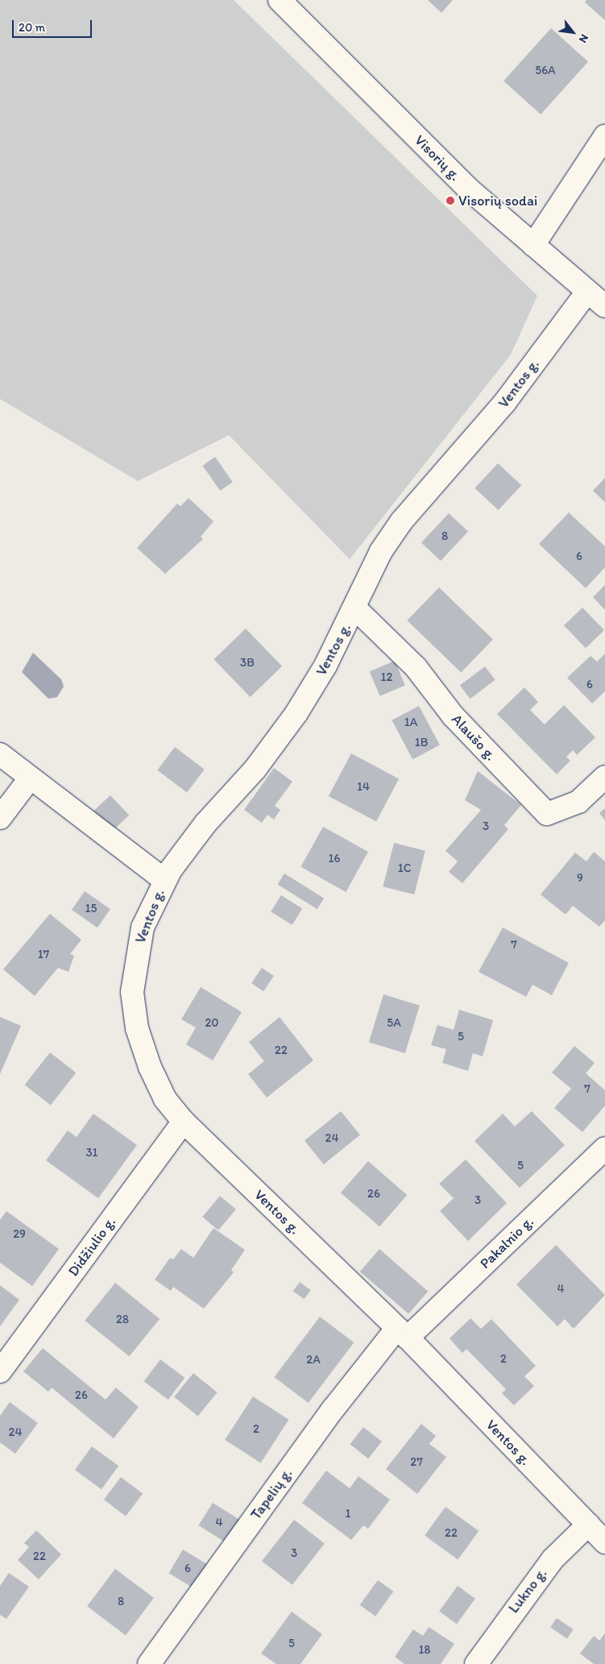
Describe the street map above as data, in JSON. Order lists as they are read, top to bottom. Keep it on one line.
{"streets":{"street":["Visorių g.","Ventos g.","Alaušo g.","Pakalnio g.","Didžiulio g.","Tapelių g.","Lukno g."]},"crossings":[["Visorių g.","Ventos g."],["Ventos g.","Alaušo g."],["Ventos g.","Pakalnio g."],["Ventos g.","Didžiulio g."],["Ventos g.","Tapelių g."],["Ventos g.","Lukno g."],["Pakalnio g.","Tapelių g."]],"places":["Visorių sodai"],"house_numbers":["56A","8","6","3B","12","6","1A","1B","14","3","16","1C","9","15","7","17","20","5A","5","22","7","24","31","5","26","3","29","4","28","2","2A","26","2","24","27","1","4","22","3","22","6","8","5","18"],"scale_bar":"20 m","north":"bottom right"}
